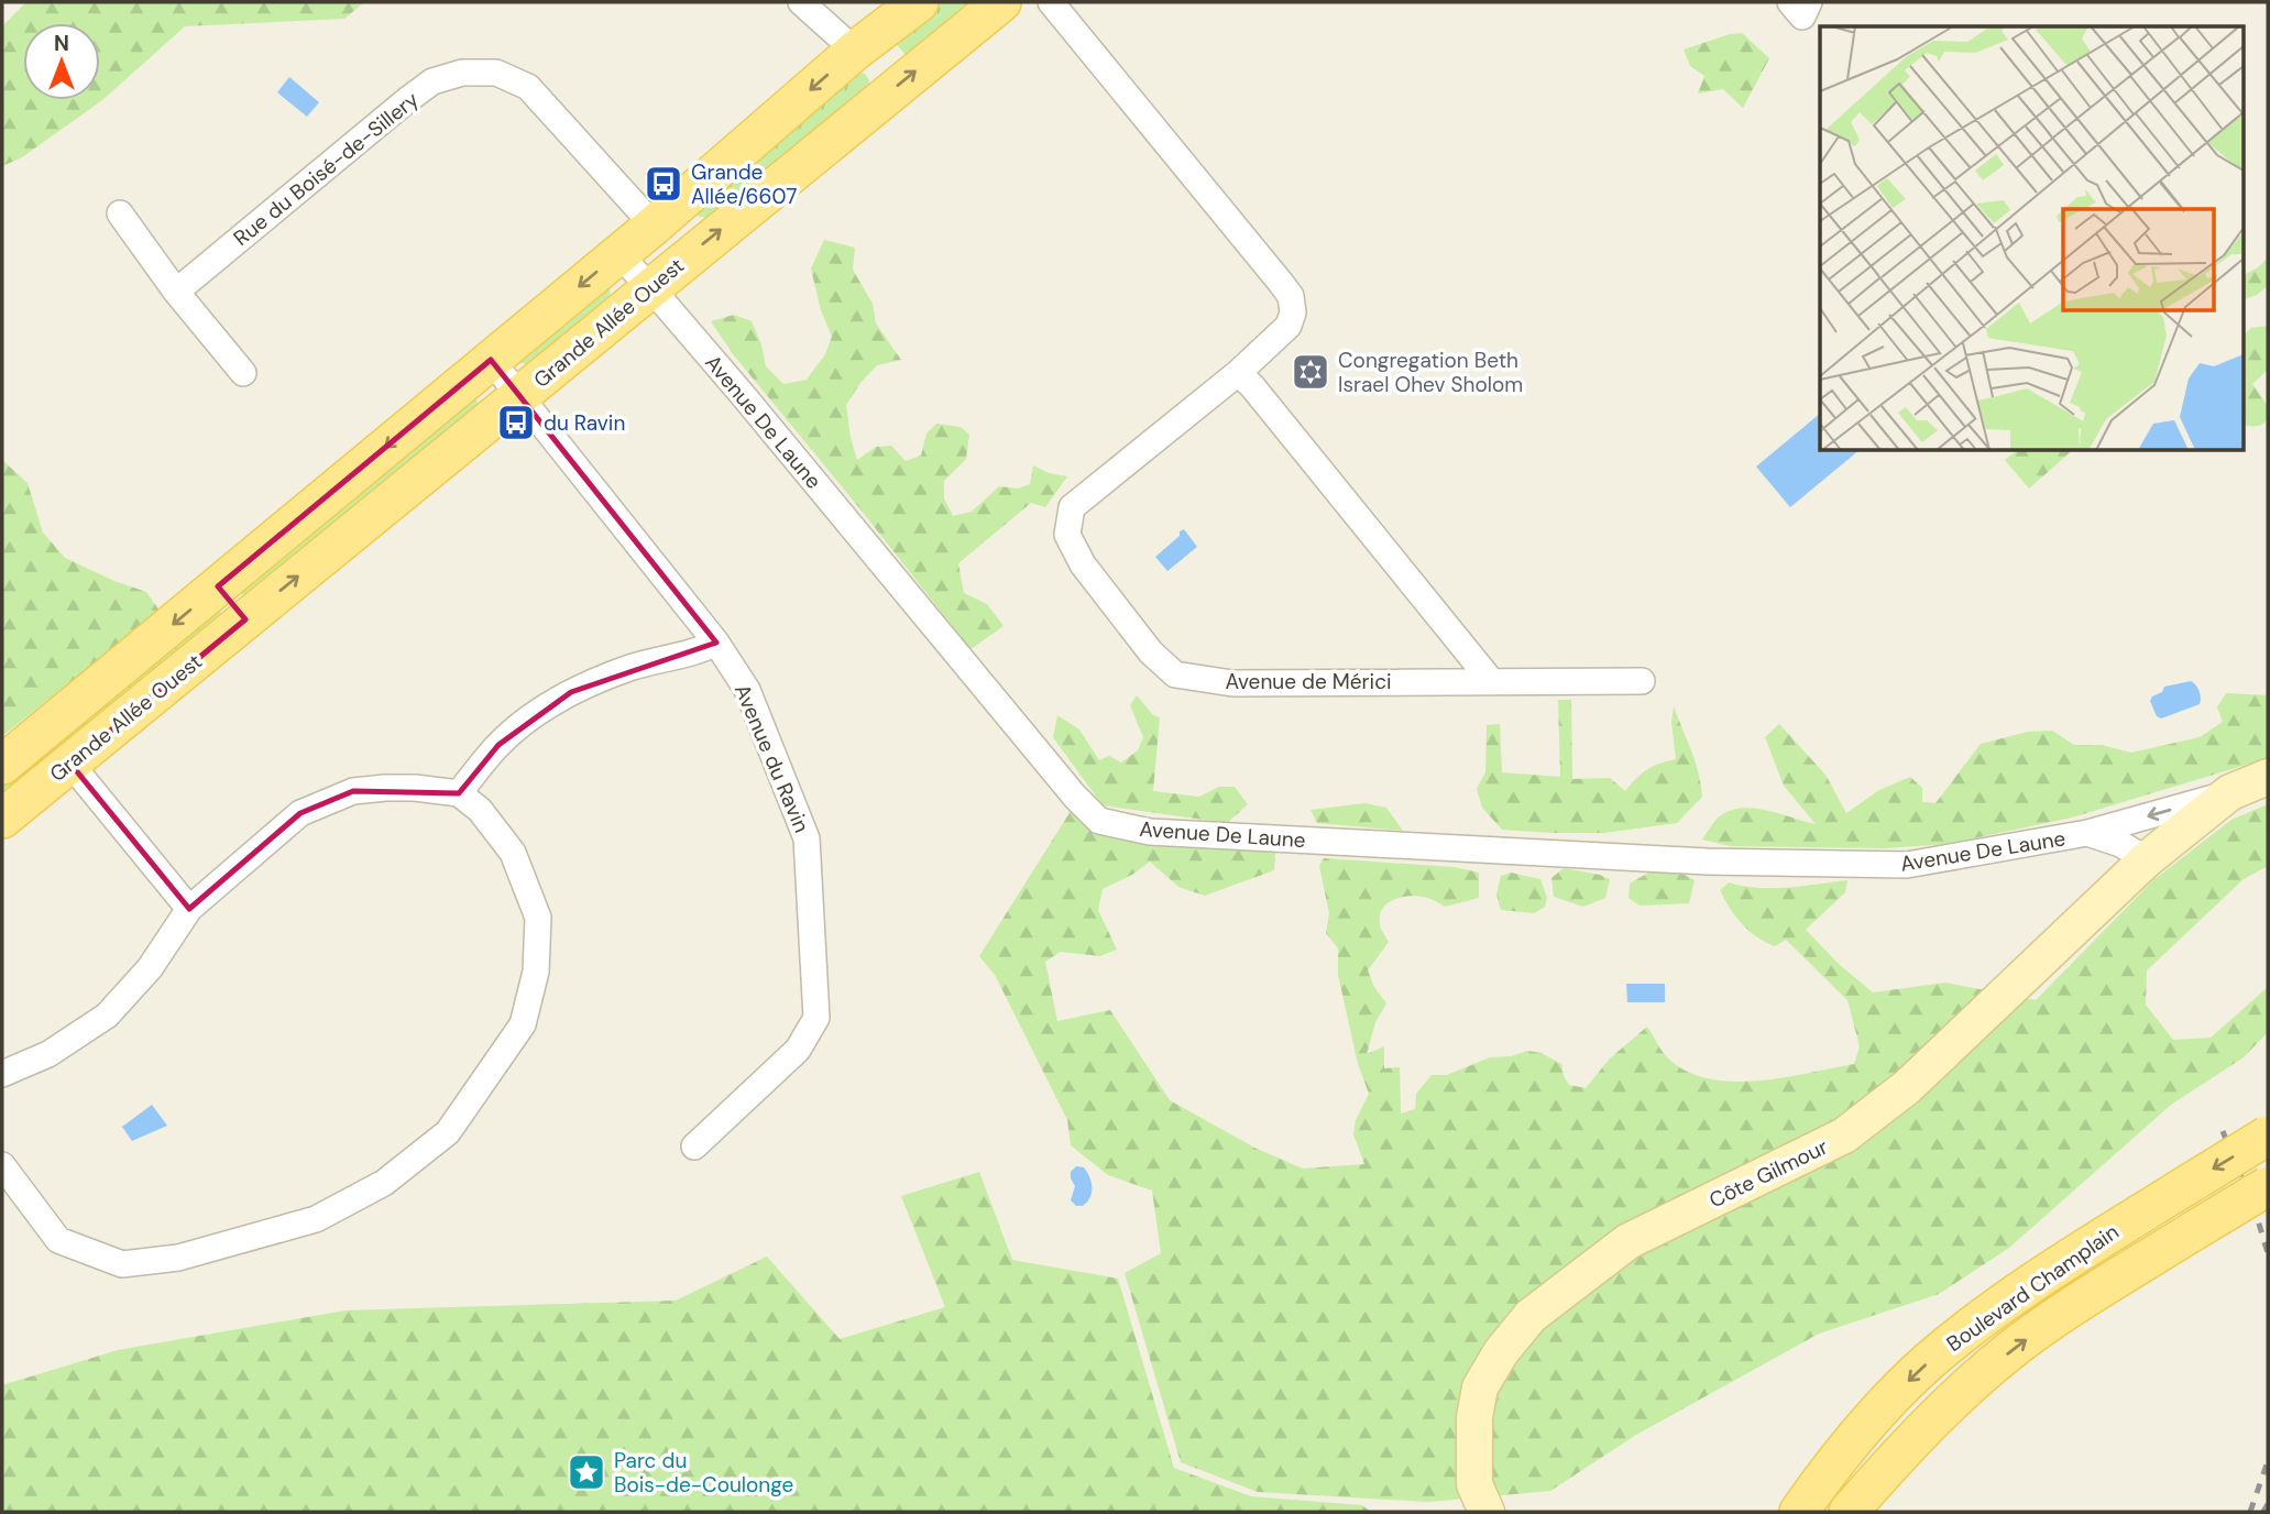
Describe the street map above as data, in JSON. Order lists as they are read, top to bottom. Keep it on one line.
{"streets":{"main road":["Grande Allée Ouest","Boulevard Champlain"],"street":["Rue du Boisé-de-Sillery","Avenue De Laune","Avenue de Mérici","Avenue du Ravin","Côte Gilmour"]},"crossings":[["Rue du Boisé-de-Sillery","Grande Allée Ouest"],["Grande Allée Ouest","Avenue De Laune"],["Grande Allée Ouest","Avenue du Ravin"],["Avenue De Laune","Côte Gilmour"]],"places":{"bus stop":["Grande Allée/6607","du Ravin"],"synagogue":["Congregation Beth Israel Ohev Sholom"],"place":["Parc du Bois-de-Coulonge"]},"north":"top"}
